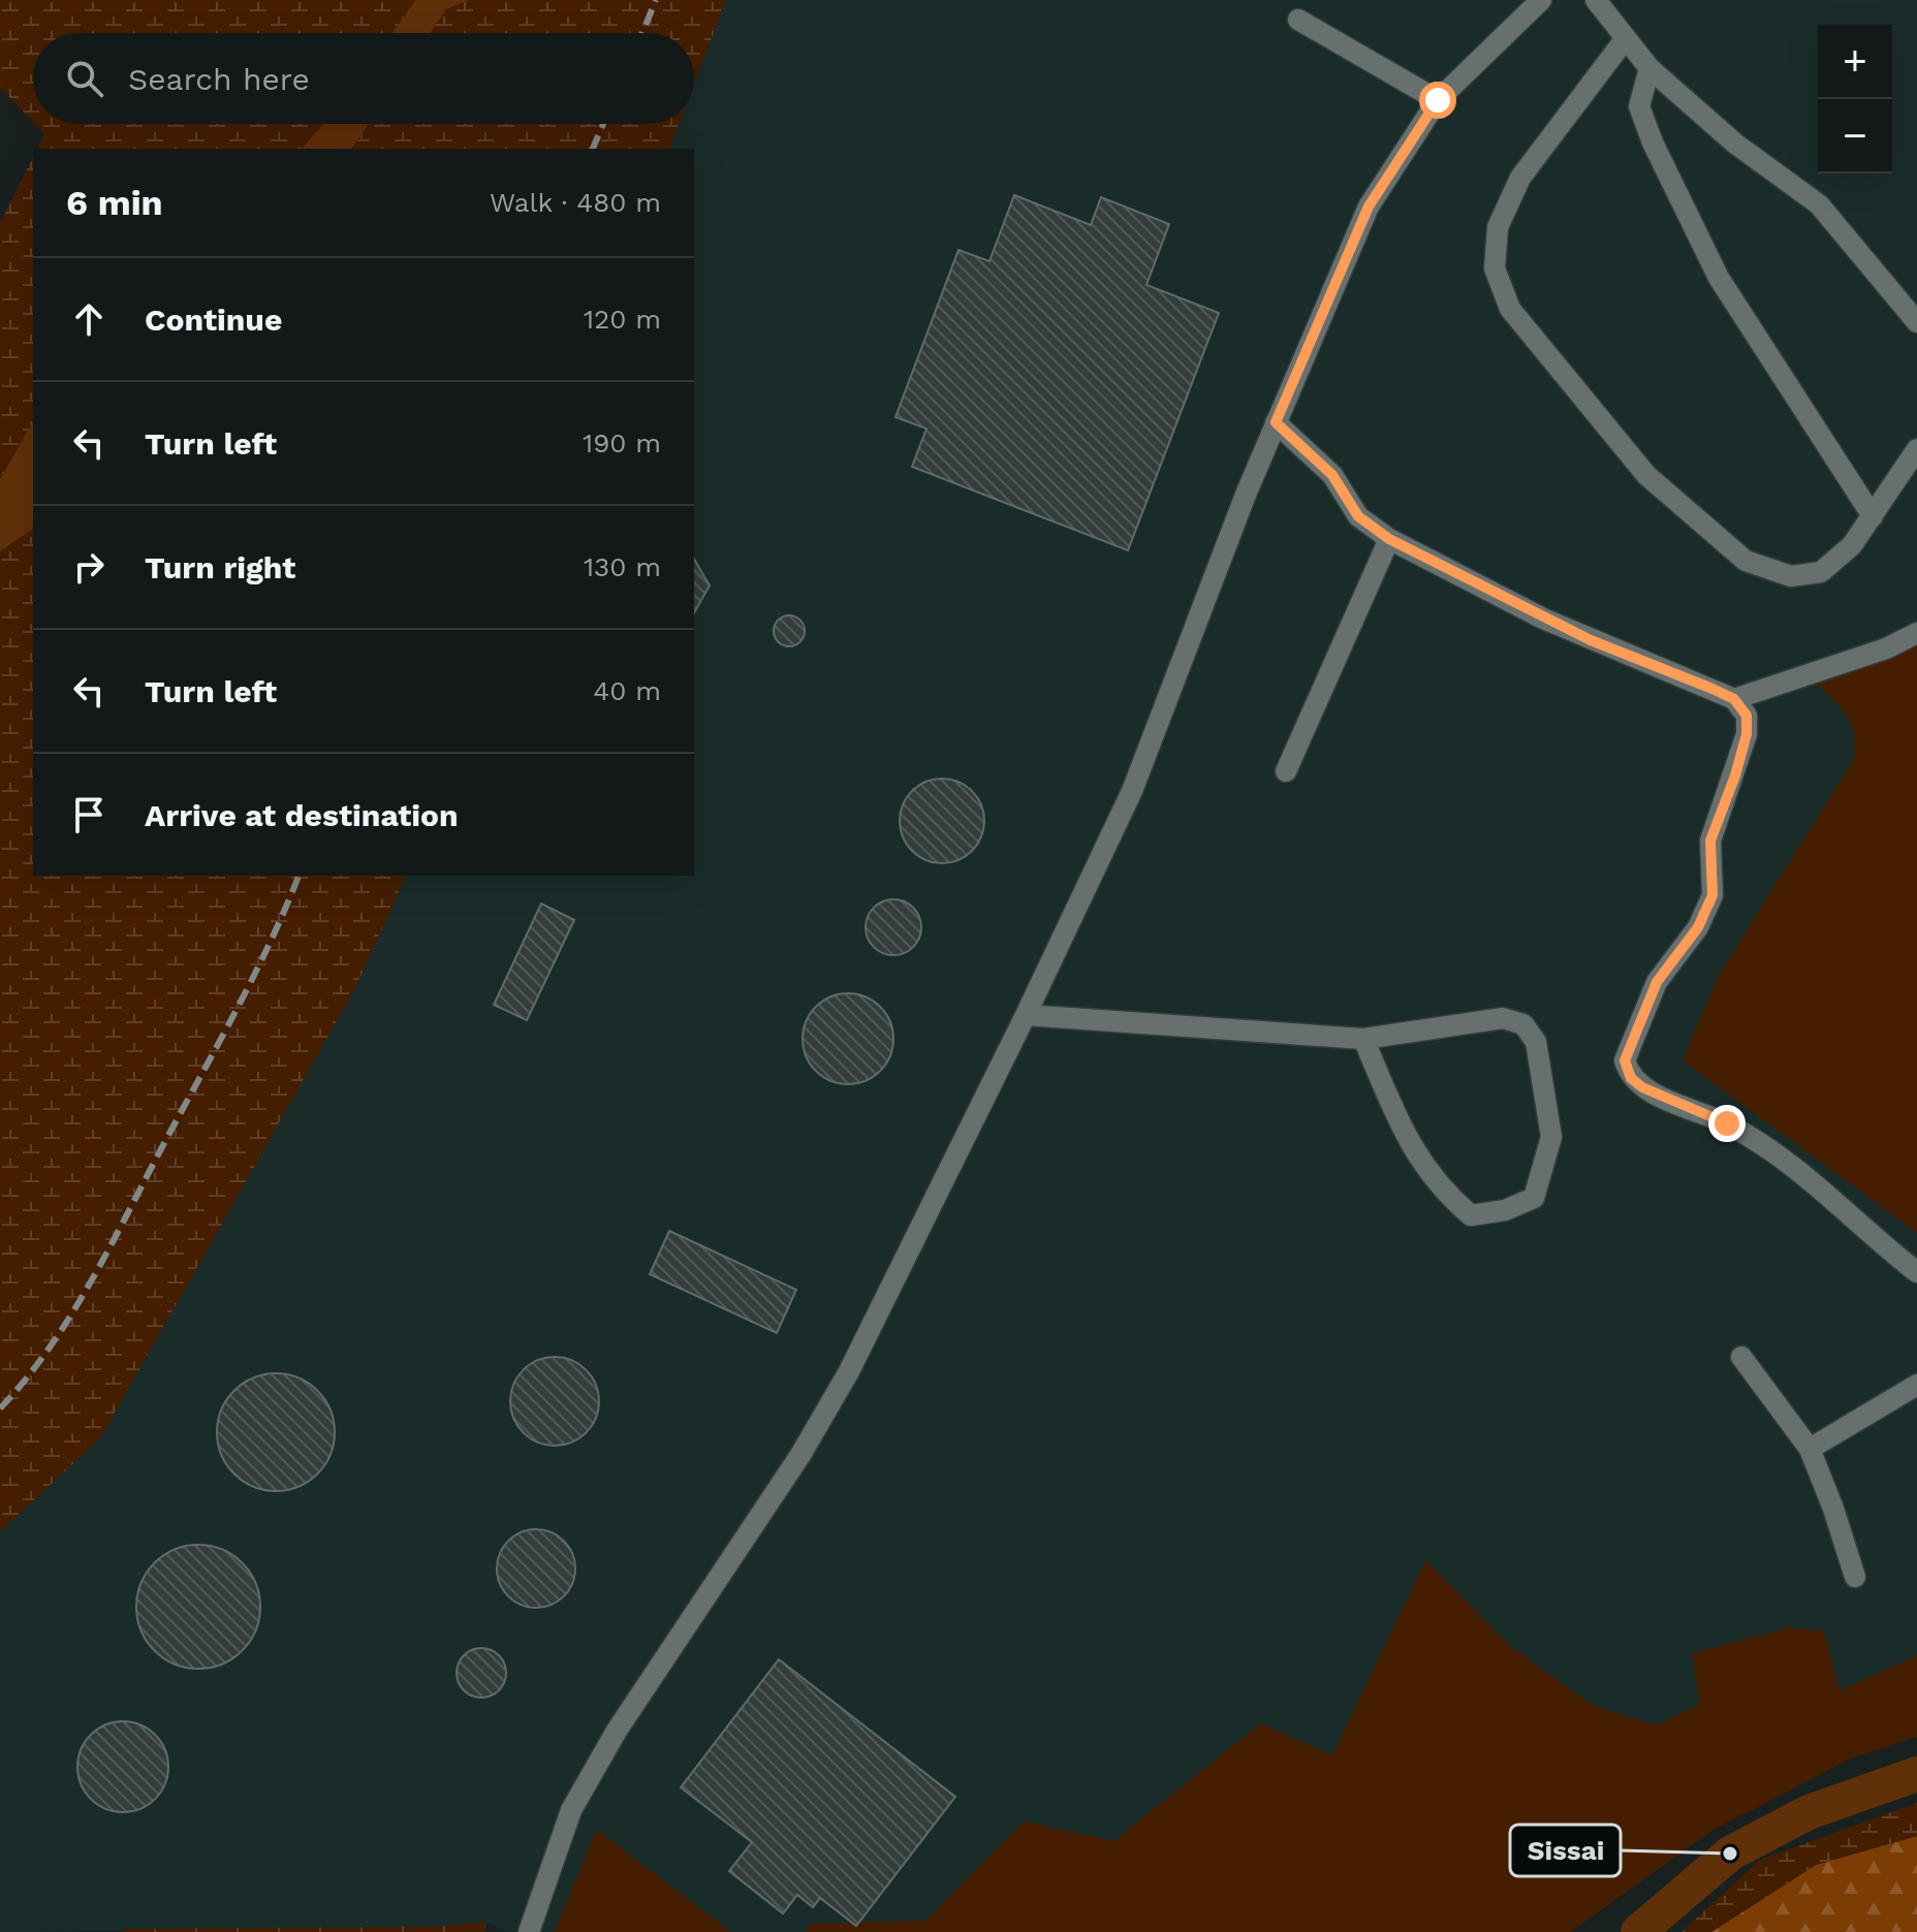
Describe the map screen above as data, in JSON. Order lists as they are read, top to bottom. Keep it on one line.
{"places":["Sissai"],"page":{"map_buttons":["+","−"],"search":"Search here","heading":["6 min","Walk · 480 m"],"list":[["Continue","120 m"],["Turn left","190 m"],["Turn right","130 m"],["Turn left","40 m"],"Arrive at destination"]}}
